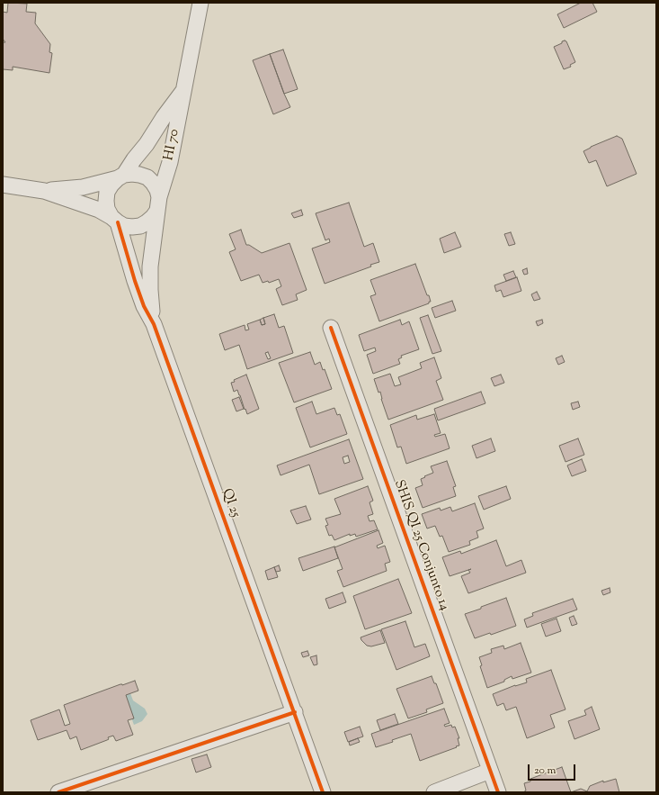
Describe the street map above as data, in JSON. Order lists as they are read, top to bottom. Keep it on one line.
{"streets":{"street":["HI 70","QI 25","SHIS QI 25 Conjunto 14"]},"crossings":[["HI 70","QI 25"]],"scale_bar":"20 m"}
